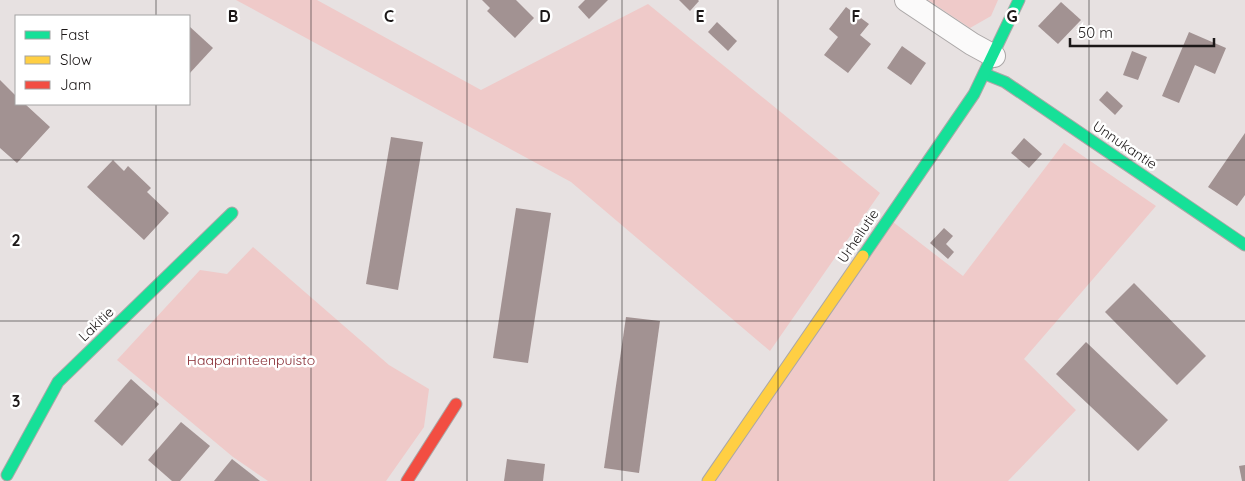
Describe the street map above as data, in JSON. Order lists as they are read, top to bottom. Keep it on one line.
{"streets":{"street":["Unnukantie","Urheilutie","Lakitie"]},"crossings":[["Unnukantie","Urheilutie"]],"parks":["Haaparinteenpuisto"],"legend":["Fast","Slow","Jam"],"scale_bar":"50 m","grid":{"columns":["B","C","D","E","F","G"],"rows":["2","3"]}}
